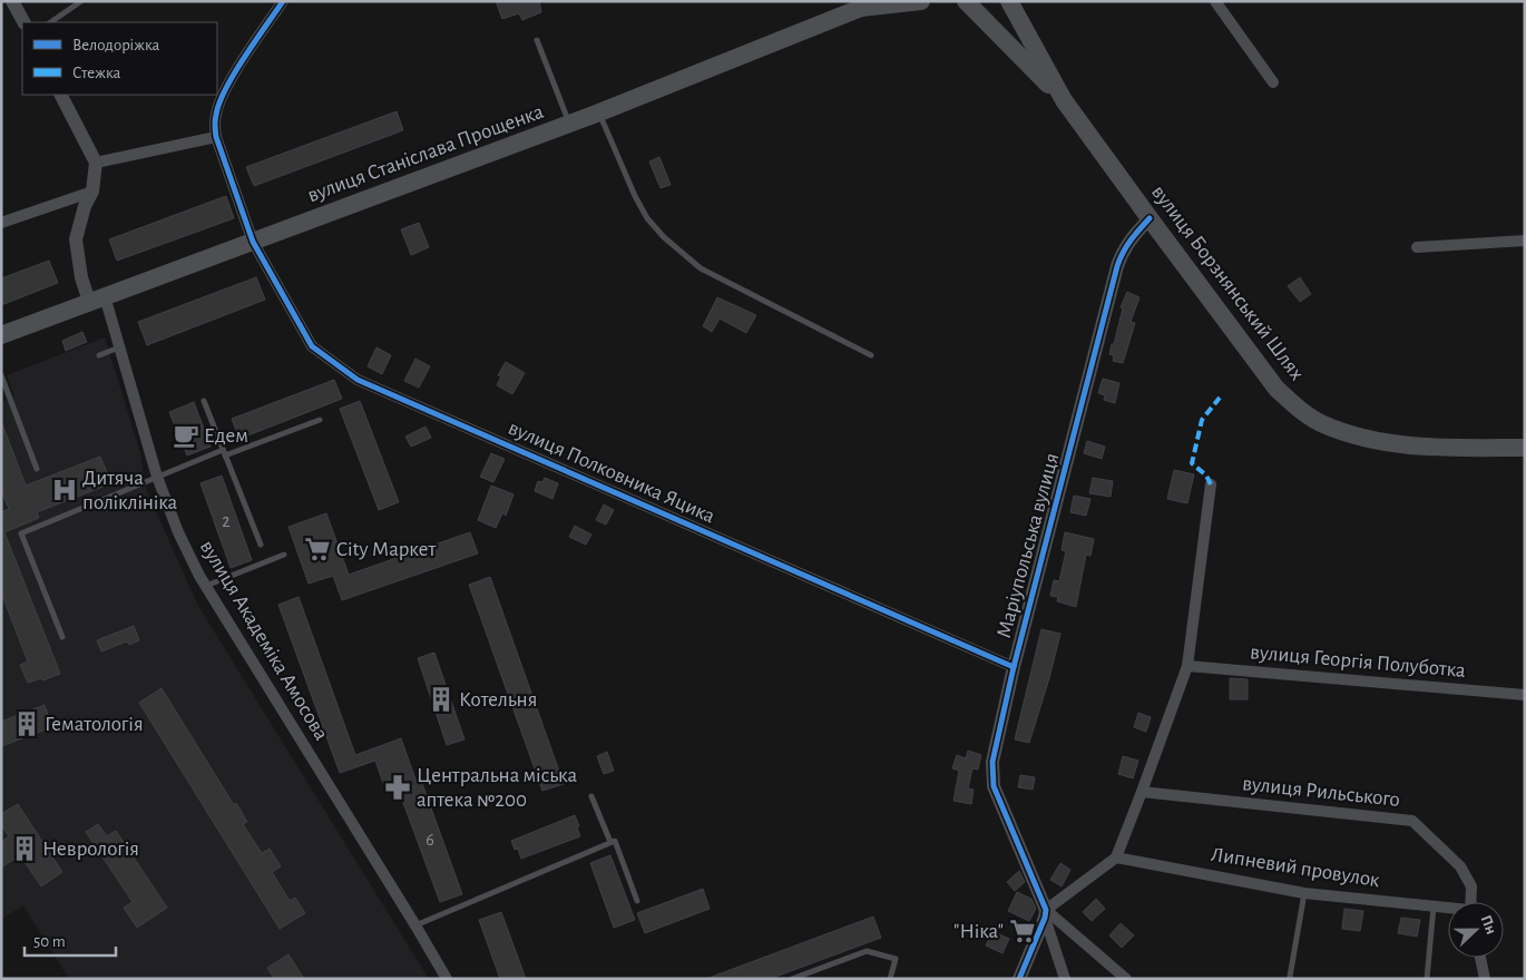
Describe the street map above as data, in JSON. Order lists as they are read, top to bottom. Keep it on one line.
{"streets":{"main road":["вулиця Станіслава Прощенка","вулиця Борзнянський Шлях"],"street":["вулиця Полковника Яцика","Маріупольська вулиця","вулиця Академіка Амосова","вулиця Георгія Полуботка","вулиця Рильського","Липневий провулок"]},"crossings":[["вулиця Станіслава Прощенка","вулиця Полковника Яцика"],["вулиця Станіслава Прощенка","вулиця Академіка Амосова"],["вулиця Борзнянський Шлях","Маріупольська вулиця"],["вулиця Полковника Яцика","Маріупольська вулиця"]],"places":{"cafe":["Едем"],"hospital":["Дитяча поліклініка"],"supermarket":["City Маркет","\"Ніка\""],"building":["Котельня","Гематологія","Неврологія"],"pharmacy":["Центральна міська аптека №200"]},"house_numbers":["2","6"],"legend":["Велодоріжка","Стежка"],"scale_bar":"50 m","north":"right"}
